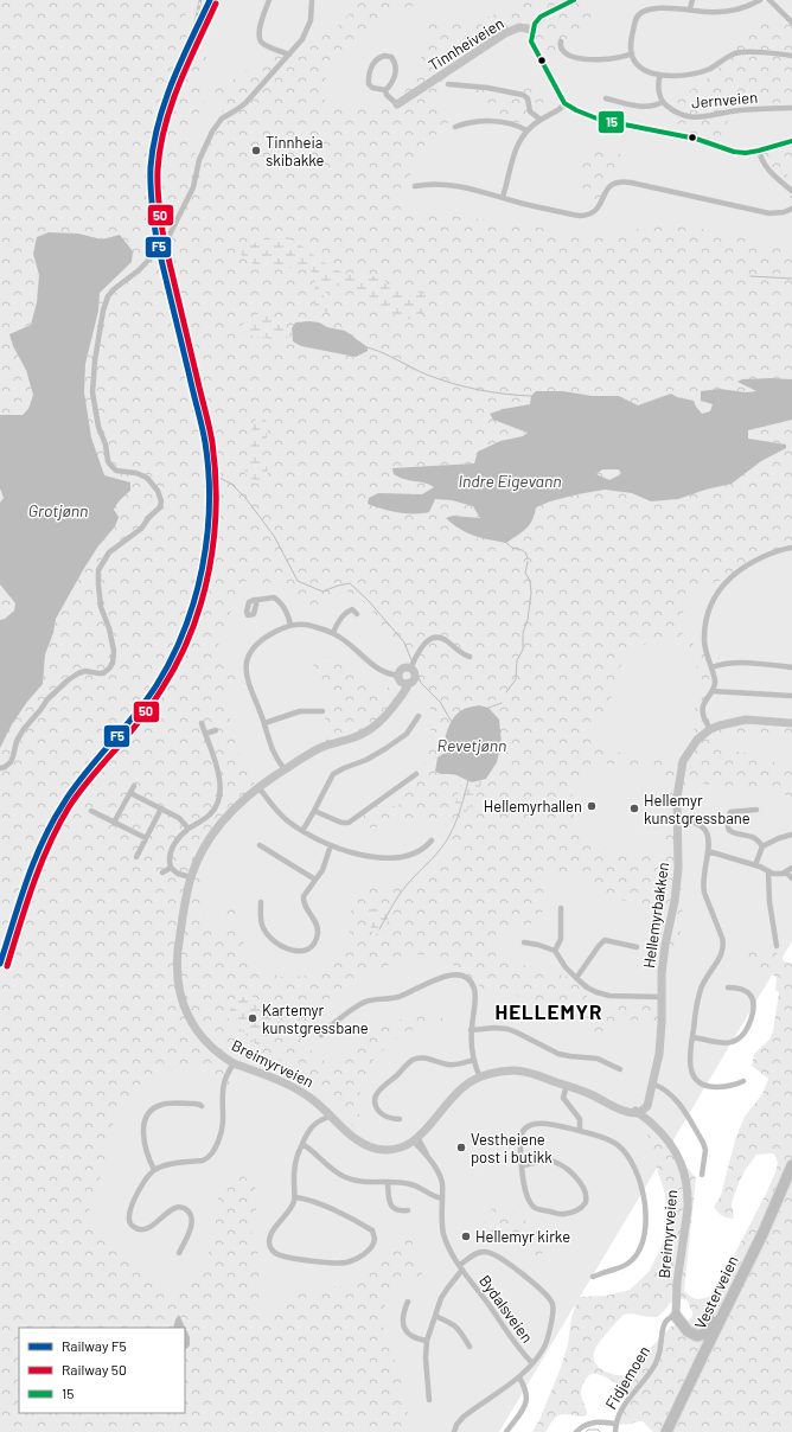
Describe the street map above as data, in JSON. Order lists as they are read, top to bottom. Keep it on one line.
{"streets":{"highway":["Vesterveien"],"street":["Tinnheiveien","Jernveien","Hellemyrbakken","Breimyrveien","Bydalsveien","Fidjemoen"]},"crossings":[["Hellemyrbakken","Breimyrveien"],["Breimyrveien","Bydalsveien"],["Breimyrveien","Fidjemoen"]],"districts":["HELLEMYR"],"water":["Indre Eigevann","Grotjønn","Revetjønn"],"places":["Tinnheia skibakke","Hellemyrhallen","Hellemyr kunstgressbane","Kartemyr kunstgressbane","Vestheiene post i butikk","Hellemyr kirke"],"lines":["rail line F5","transit line 15","rail line 50"],"legend":["Railway F5","Railway 50","15"]}
